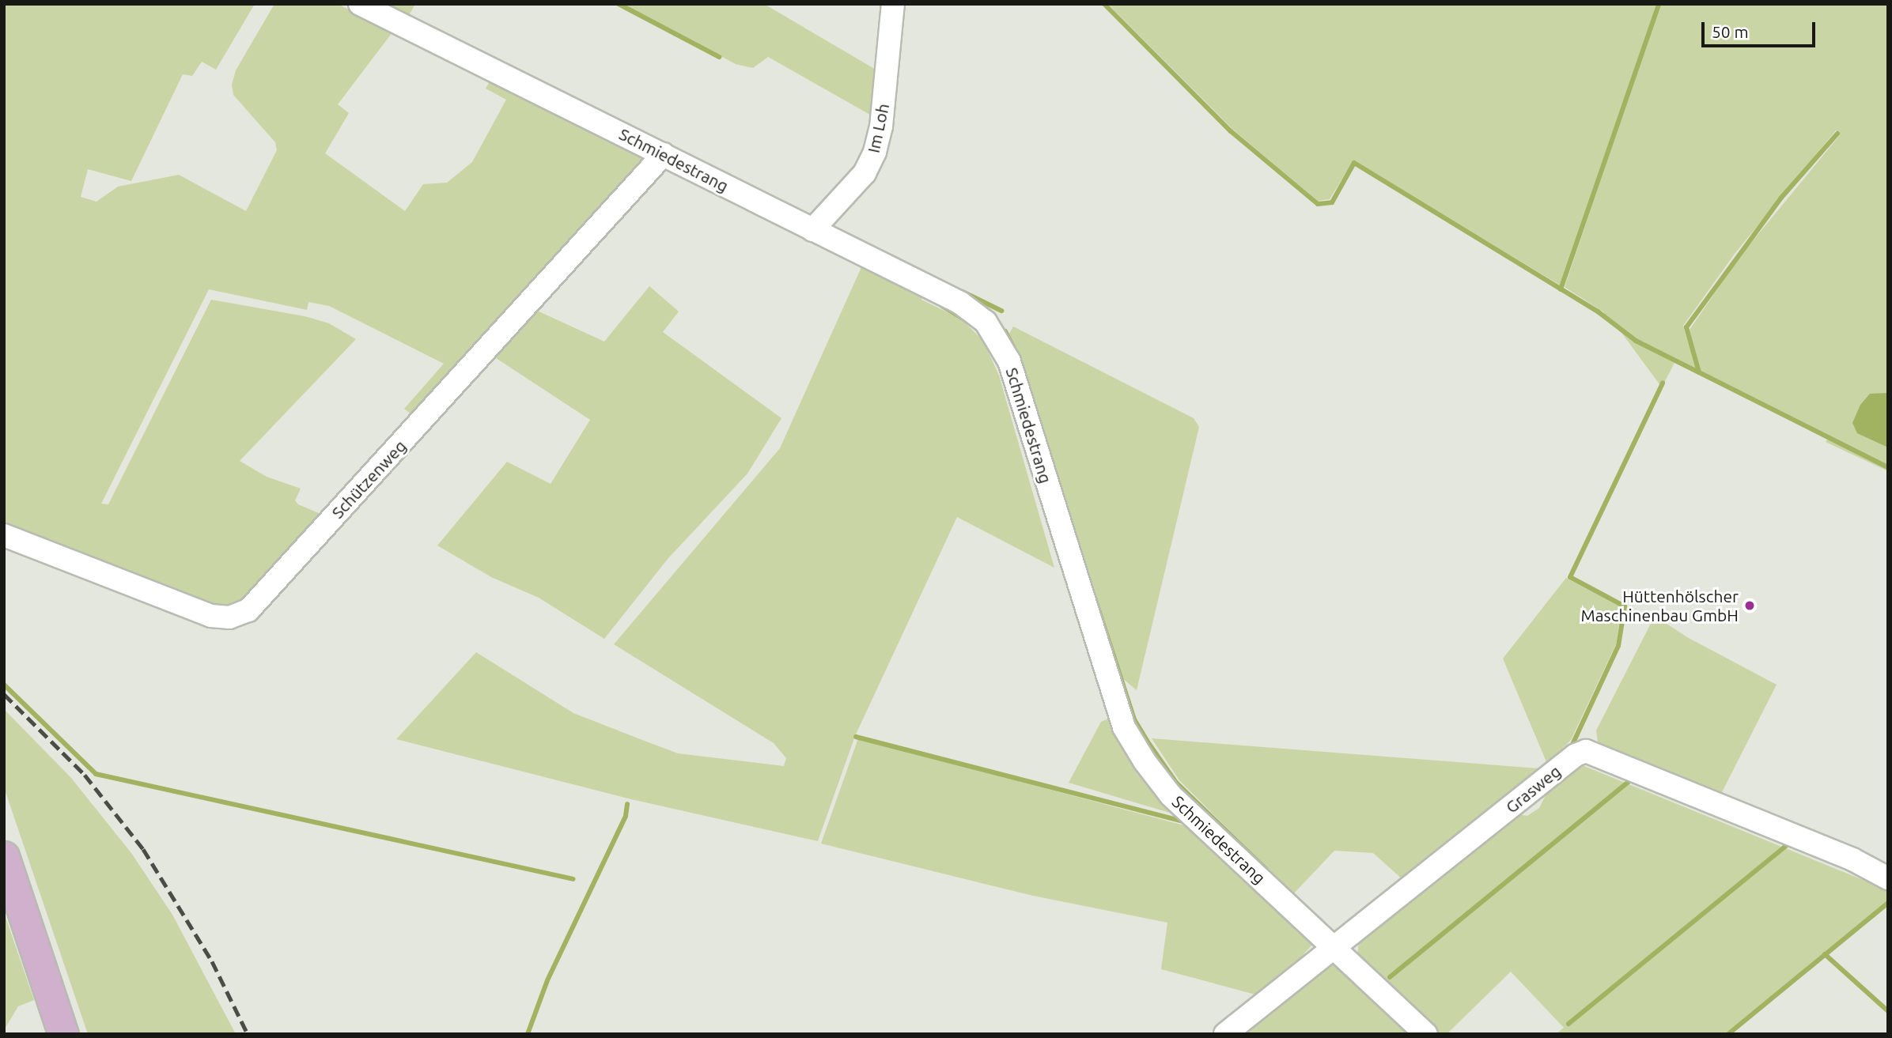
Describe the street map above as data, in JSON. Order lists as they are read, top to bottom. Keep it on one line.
{"streets":{"street":["Im Loh","Schmiedestrang","Schützenweg","Grasweg"]},"crossings":[["Im Loh","Schmiedestrang"],["Schmiedestrang","Schützenweg"],["Schmiedestrang","Grasweg"]],"places":["Hüttenhölscher Maschinenbau GmbH"],"scale_bar":"50 m"}
